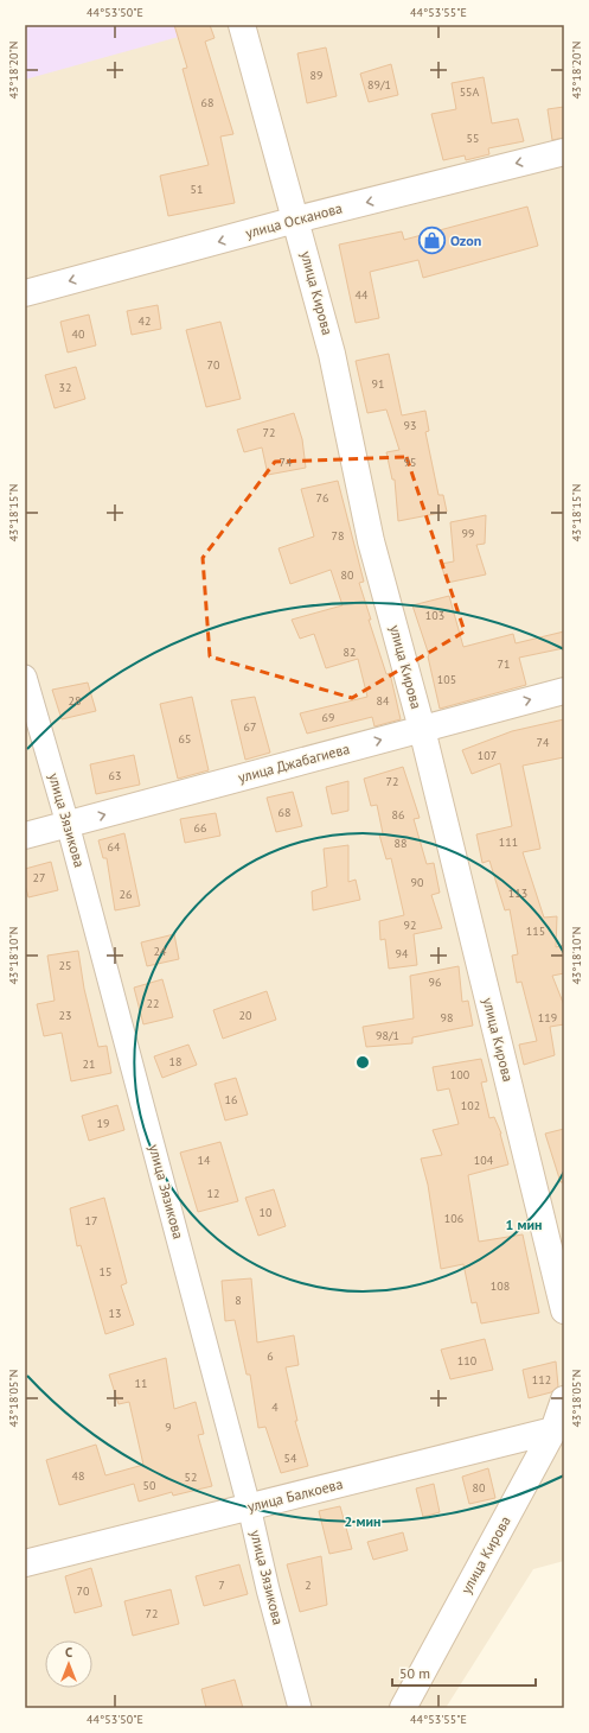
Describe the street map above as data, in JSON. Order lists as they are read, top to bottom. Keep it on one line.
{"streets":{"street":["улица Осканова","улица Кирова","улица Джабагиева","улица Зязикова","улица Балкоева"]},"crossings":[["улица Осканова","улица Кирова"],["улица Кирова","улица Джабагиева"],["улица Кирова","улица Балкоева"],["улица Джабагиева","улица Зязикова"],["улица Зязикова","улица Балкоева"]],"one_way":["улица Осканова","улица Джабагиева"],"places":{"shop":["Ozon"]},"house_numbers":["89","89/1","55А","68","55","51","44","42","40","70","91","32","93","72","74","95","76","99","78","80","103","82","71","105","28","84","69","67","65","74","107","63","72","68","86","66","111","88","64","27","90","113","26","92","115","24","94","25","96","22","23","20","98","119","98/1","18","21","100","16","102","19","14","104","12","10","106","17","15","108","8","13","6","110","112","11","4","9","54","48","52","50","80","7","2","70","72"],"scale_bar":"50 m","north":"top","coordinates":["44°53'50\"E","44°53'55\"E","43°18'20\"N","43°18'15\"N","43°18'10\"N","43°18'05\"N"],"rings":["1 мин","2 мин"]}
